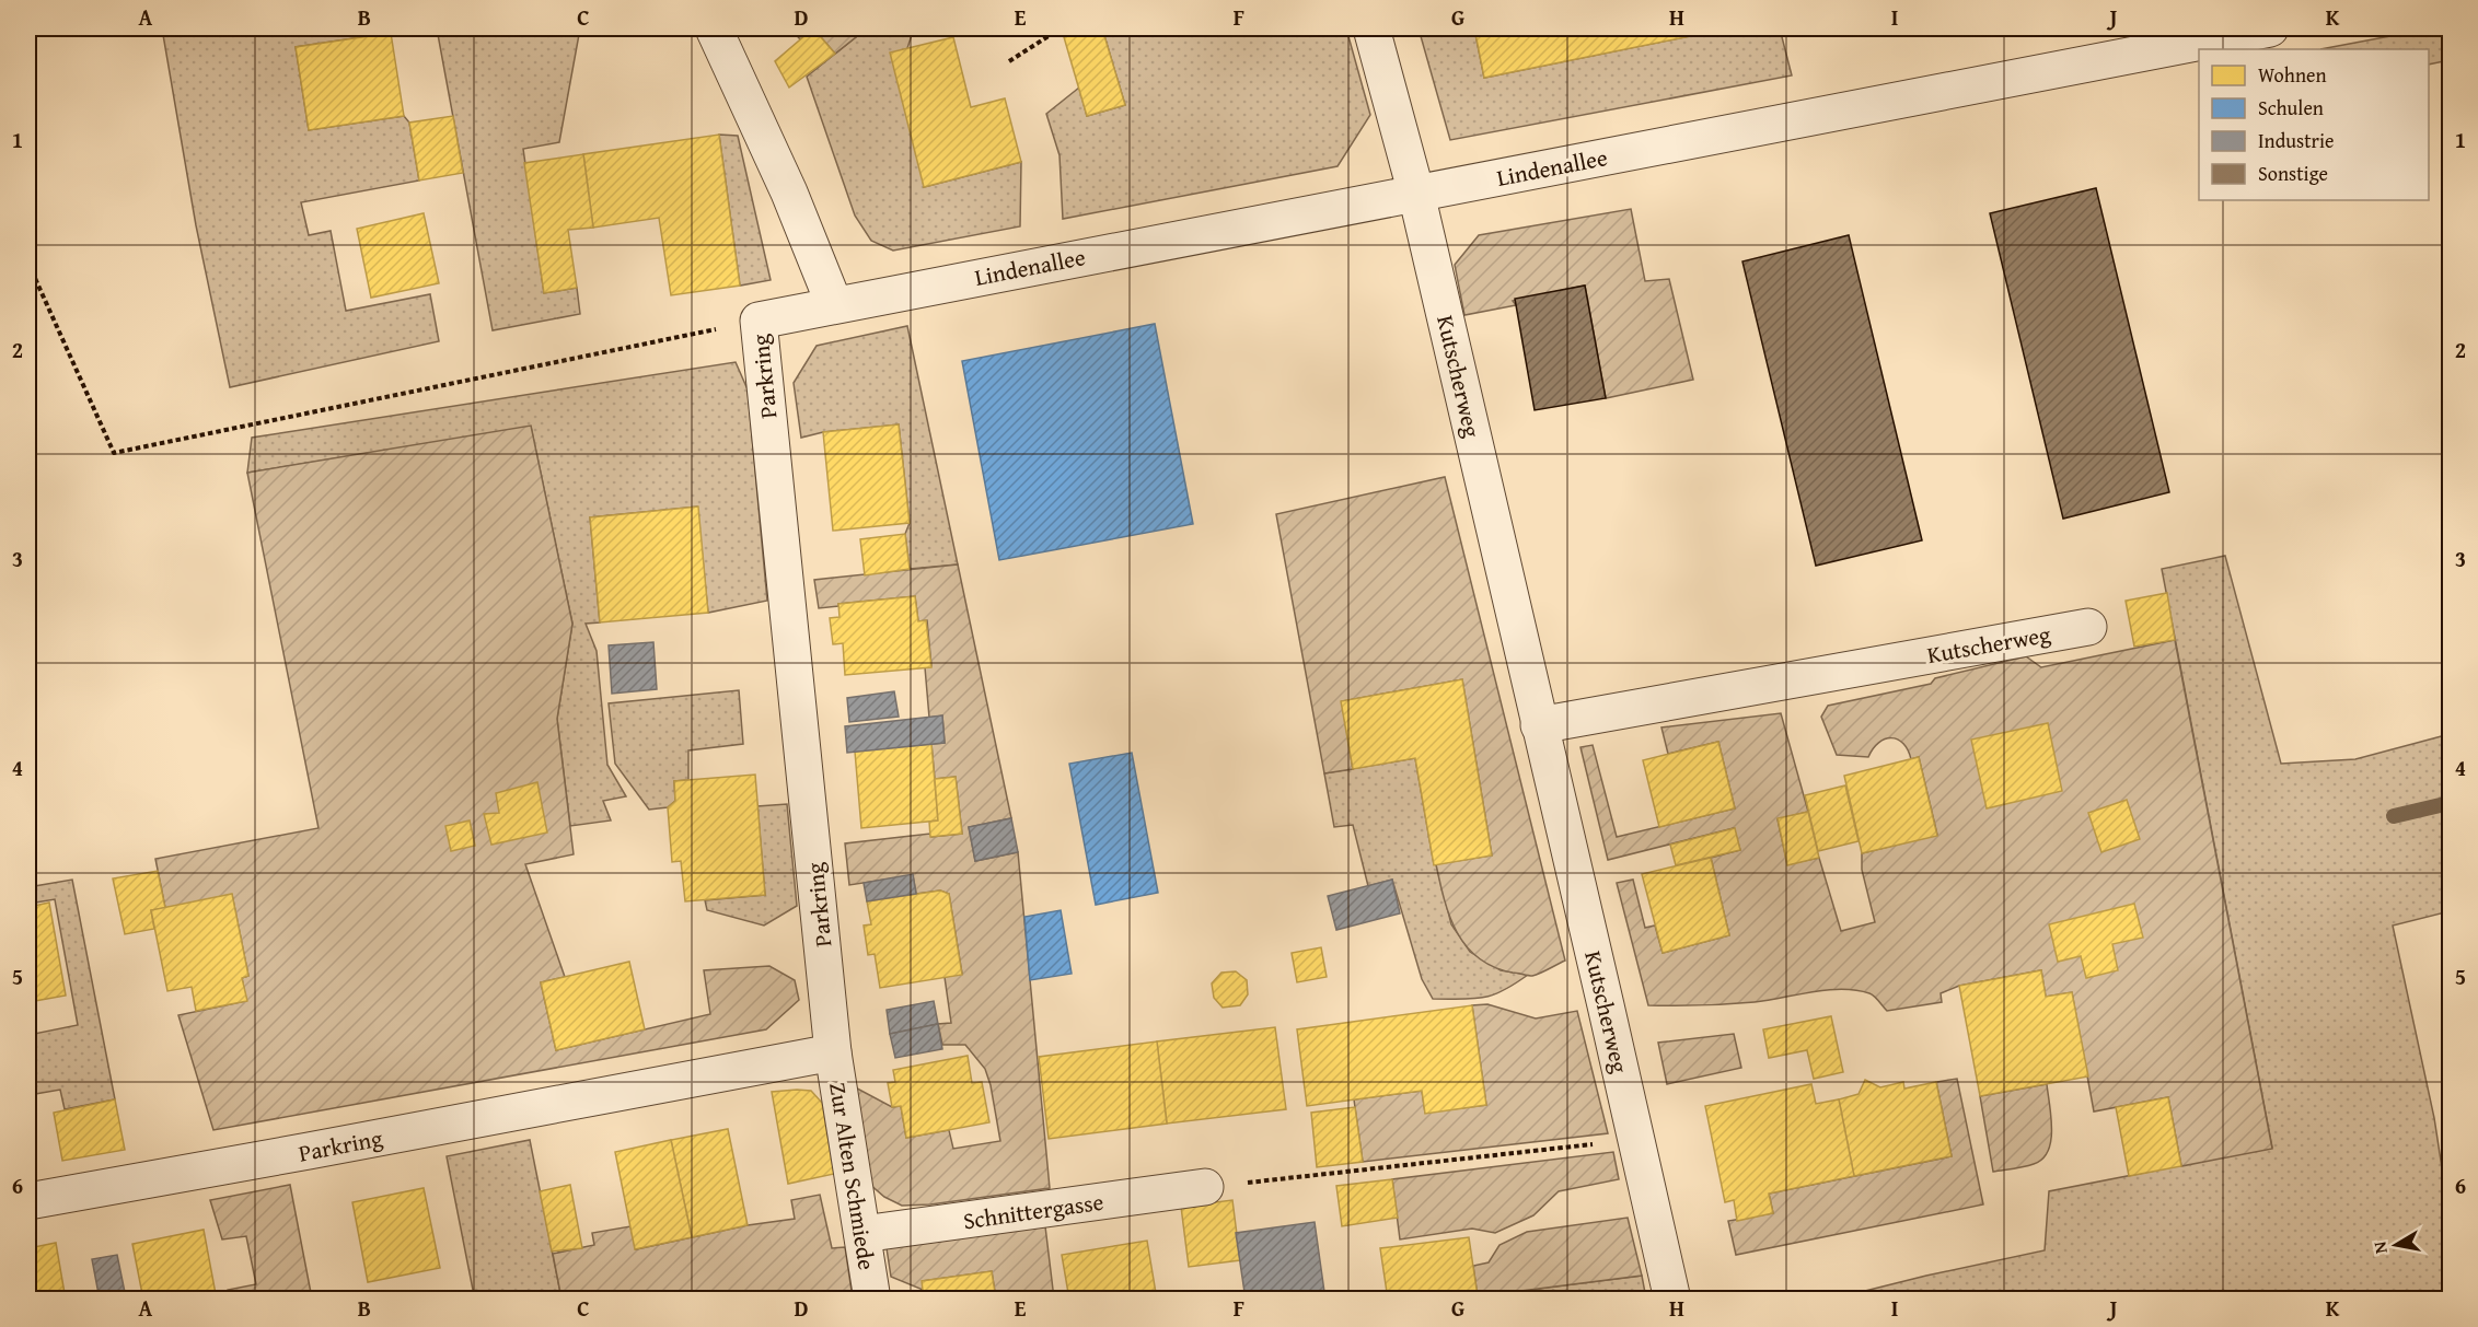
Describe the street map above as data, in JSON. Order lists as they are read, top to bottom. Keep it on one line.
{"streets":{"street":["Lindenallee","Parkring","Kutscherweg","Zur Alten Schmiede","Schnittergasse"]},"crossings":[["Lindenallee","Parkring"],["Lindenallee","Kutscherweg"],["Parkring","Zur Alten Schmiede"],["Zur Alten Schmiede","Schnittergasse"]],"legend":["Wohnen","Schulen","Industrie","Sonstige"],"north":"left","grid":{"columns":["A","B","C","D","E","F","G","H","I","J","K"],"rows":["1","2","3","4","5","6"]}}
